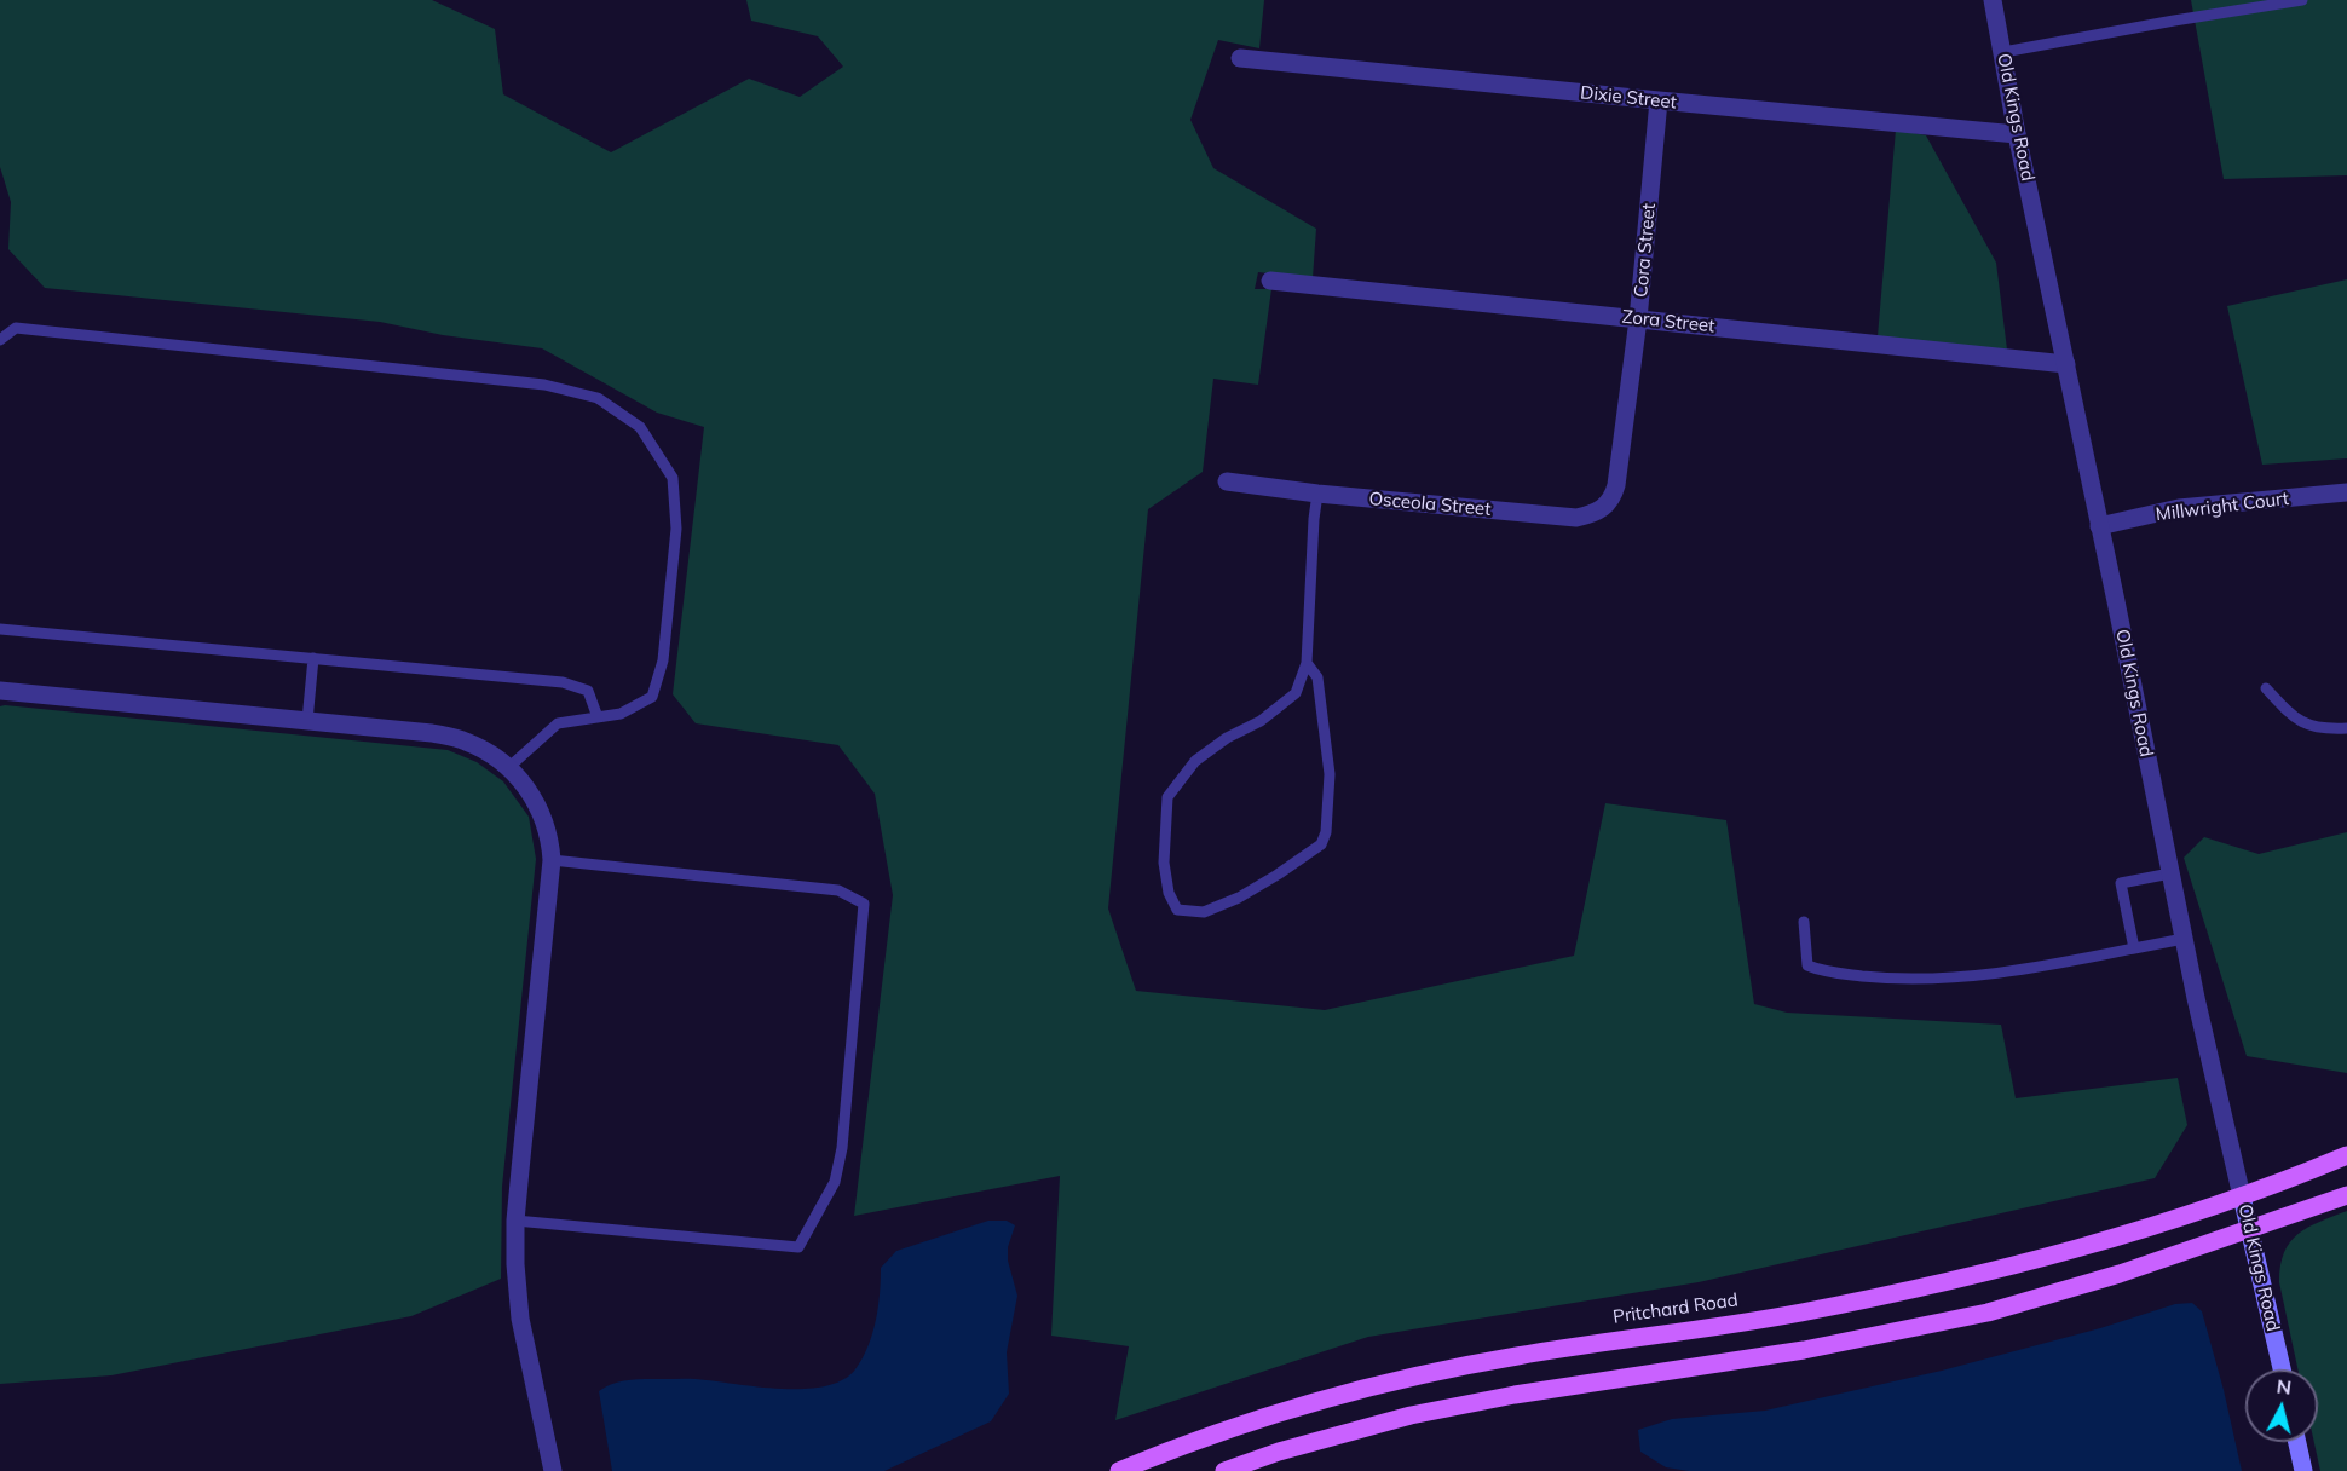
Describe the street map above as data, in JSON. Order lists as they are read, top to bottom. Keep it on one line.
{"streets":{"main road":["Old Kings Road","Pritchard Road"],"street":["Dixie Street","Cora Street","Zora Street","Osceola Street","Millwright Court"]},"crossings":[["Dixie Street","Old Kings Road"],["Dixie Street","Cora Street"],["Old Kings Road","Zora Street"],["Old Kings Road","Millwright Court"],["Old Kings Road","Pritchard Road"],["Cora Street","Zora Street"],["Cora Street","Osceola Street"]],"north":"top"}
